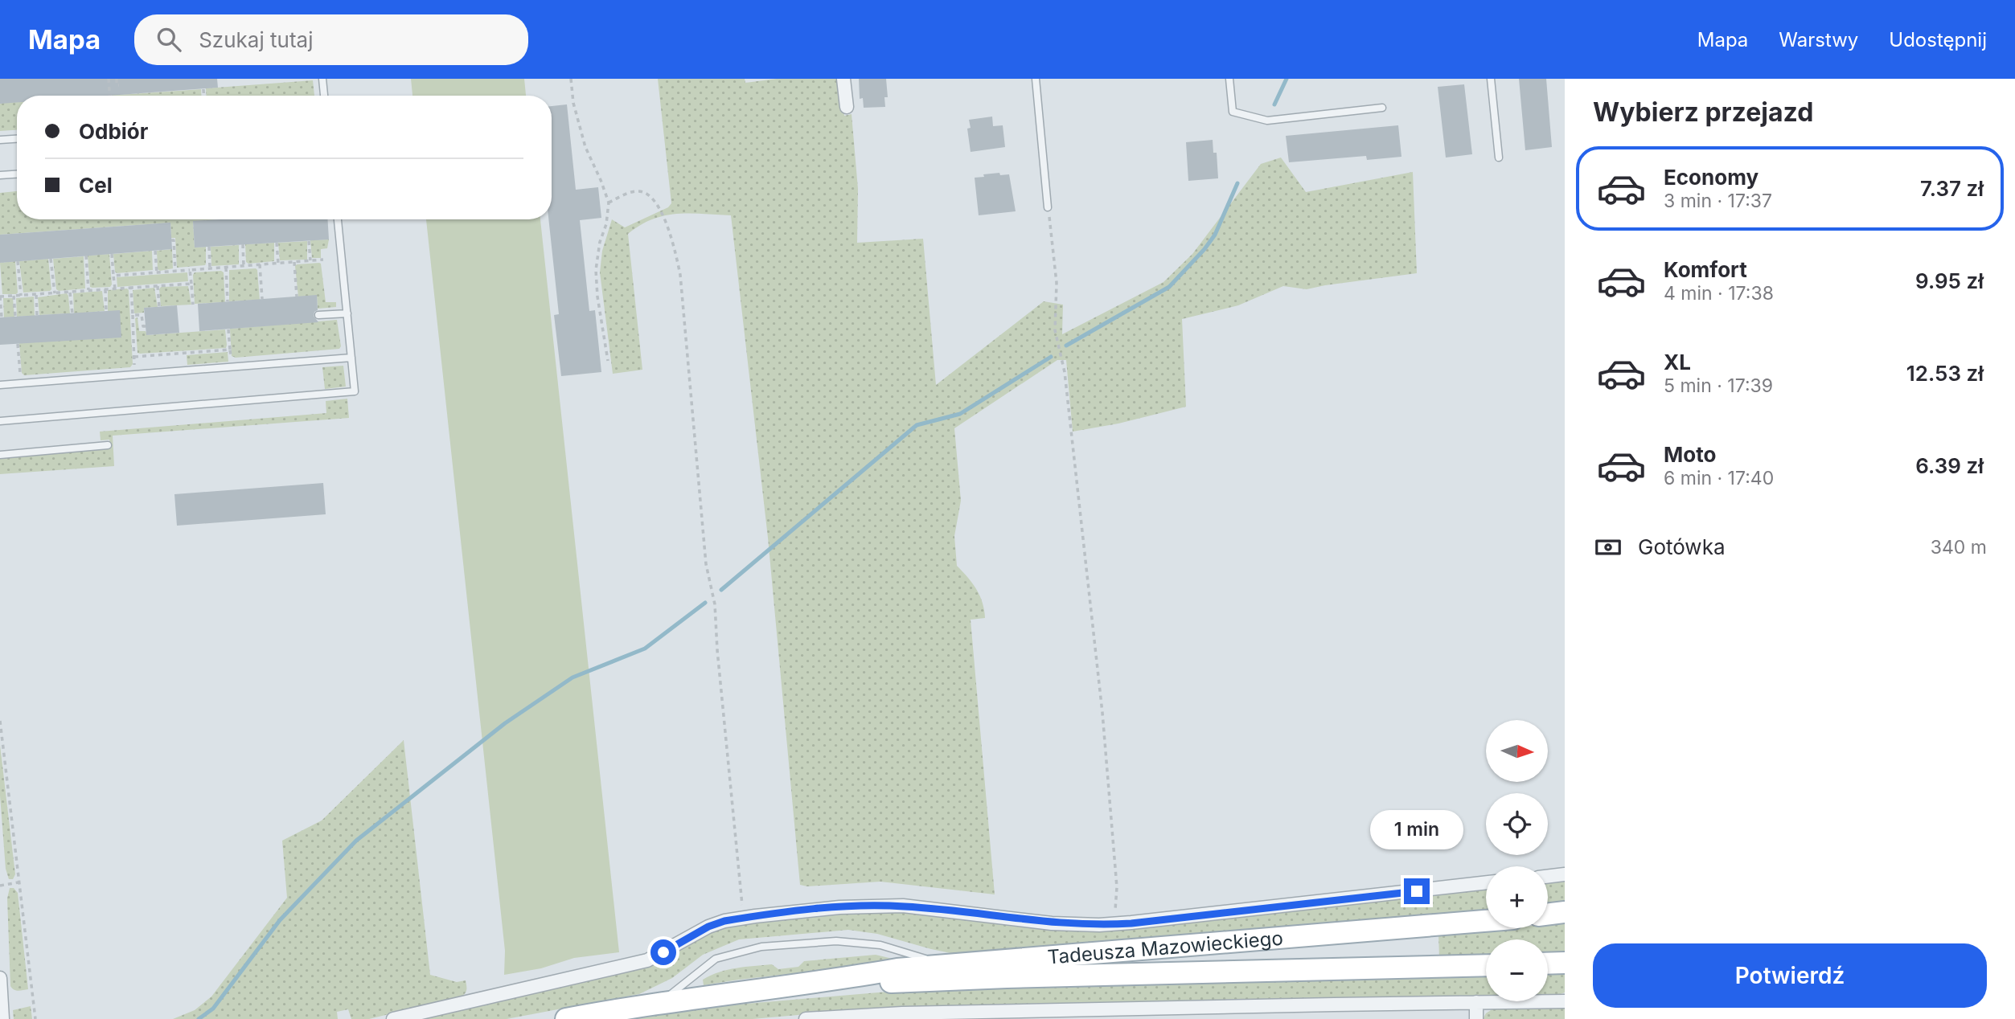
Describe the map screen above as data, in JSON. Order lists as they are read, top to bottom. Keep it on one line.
{"streets":{"main road":["Tadeusza Mazowieckiego"]},"north":"right","page":{"header":"Mapa","search":"Szukaj tutaj","nav":["Mapa","Warstwy","Udostępnij"],"heading":"Wybierz przejazd","banner":["Odbiór","Cel"],"list":[{"name":"Economy","note":"3 min · 17:37","value":"7.37 zł"},{"name":"Komfort","note":"4 min · 17:38","value":"9.95 zł"},{"name":"XL","note":"5 min · 17:39","value":"12.53 zł"},{"name":"Moto","note":"6 min · 17:40","value":"6.39 zł"}],"pay":["Gotówka","340 m"],"map_buttons":["+","−"],"bubble":"1 min","buttons":"Potwierdź"}}
